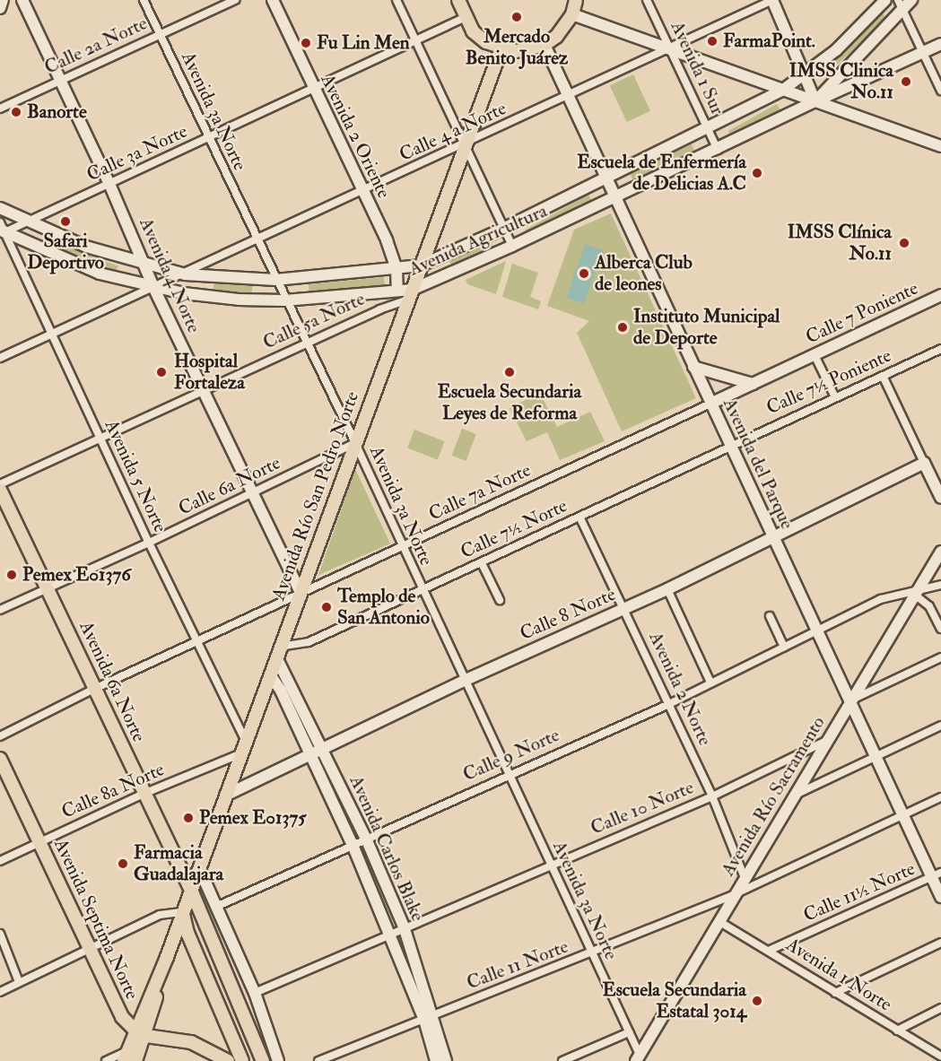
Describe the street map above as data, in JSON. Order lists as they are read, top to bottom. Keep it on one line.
{"streets":{"main road":["Avenida Río San Pedro Norte","Avenida 6a Norte","Avenida Septima Norte"],"street":["Calle 2a Norte","Avenida 1 Sur","Avenida 3a Norte","Calle 4 a Norte","Avenida 2 Oriente","Calle 3a Norte","Avenida Agricultura","Avenida 4 Norte","Calle 7 Poniente","Calle 5a Norte","Calle 7½ Poniente","Avenida del Parque","Avenida 5 Norte","Calle 6a Norte","Calle 7a Norte","Calle 7½ Norte","Calle 8 Norte","Avenida 2 Norte","Calle 9 Norte","Calle 8a Norte","Avenida Río Sacramento","Calle 10 Norte","Avenida Carlos Blake","Calle 11½ Norte","Calle 11 Norte","Avenida 1 Norte"]},"crossings":[["Calle 2a Norte","Avenida 3a Norte"],["Calle 2a Norte","Avenida 4 Norte"],["Avenida 1 Sur","Calle 4 a Norte"],["Avenida 1 Sur","Avenida Agricultura"],["Avenida 3a Norte","Calle 4 a Norte"],["Avenida 3a Norte","Calle 3a Norte"],["Avenida 3a Norte","Avenida Agricultura"],["Avenida 3a Norte","Calle 5a Norte"],["Avenida 3a Norte","Calle 6a Norte"],["Avenida 3a Norte","Calle 7a Norte"],["Avenida 3a Norte","Avenida Río San Pedro Norte"],["Avenida 3a Norte","Calle 7½ Norte"],["Avenida 3a Norte","Calle 8 Norte"],["Avenida 3a Norte","Calle 9 Norte"],["Avenida 3a Norte","Avenida Río Sacramento"],["Avenida 3a Norte","Calle 10 Norte"],["Avenida 3a Norte","Calle 11 Norte"],["Calle 4 a Norte","Avenida 2 Oriente"],["Calle 4 a Norte","Avenida Agricultura"],["Calle 4 a Norte","Avenida 4 Norte"],["Calle 4 a Norte","Avenida del Parque"],["Calle 4 a Norte","Avenida 5 Norte"],["Calle 4 a Norte","Avenida Río San Pedro Norte"],["Avenida 2 Oriente","Calle 3a Norte"],["Avenida 2 Oriente","Avenida Agricultura"],["Calle 3a Norte","Avenida Agricultura"],["Calle 3a Norte","Avenida 4 Norte"],["Calle 3a Norte","Avenida 5 Norte"],["Avenida Agricultura","Avenida 4 Norte"],["Avenida Agricultura","Calle 5a Norte"],["Avenida Agricultura","Avenida del Parque"],["Avenida Agricultura","Avenida 5 Norte"],["Avenida Agricultura","Avenida Río San Pedro Norte"],["Avenida 4 Norte","Calle 5a Norte"],["Avenida 4 Norte","Calle 6a Norte"],["Avenida 4 Norte","Calle 7a Norte"],["Avenida 4 Norte","Avenida Río San Pedro Norte"],["Calle 7 Poniente","Avenida del Parque"],["Calle 7 Poniente","Calle 7a Norte"],["Calle 5a Norte","Avenida 5 Norte"],["Calle 5a Norte","Avenida Río San Pedro Norte"],["Calle 7½ Poniente","Avenida del Parque"],["Calle 7½ Poniente","Calle 7½ Norte"],["Avenida del Parque","Calle 7a Norte"],["Avenida del Parque","Calle 7½ Norte"],["Avenida del Parque","Calle 8 Norte"],["Avenida del Parque","Calle 9 Norte"],["Avenida del Parque","Avenida Río Sacramento"],["Avenida del Parque","Calle 11½ Norte"],["Avenida del Parque","Calle 11 Norte"],["Avenida 5 Norte","Calle 6a Norte"],["Avenida 5 Norte","Calle 7a Norte"],["Avenida 5 Norte","Avenida Río San Pedro Norte"],["Calle 6a Norte","Avenida Río San Pedro Norte"],["Calle 6a Norte","Avenida 6a Norte"],["Calle 7a Norte","Avenida Río San Pedro Norte"],["Calle 7a Norte","Avenida 6a Norte"],["Avenida Río San Pedro Norte","Calle 7½ Norte"],["Avenida Río San Pedro Norte","Calle 8 Norte"],["Avenida Río San Pedro Norte","Avenida 6a Norte"],["Avenida Río San Pedro Norte","Calle 8a Norte"],["Avenida Río San Pedro Norte","Avenida Carlos Blake"],["Avenida Río San Pedro Norte","Avenida Septima Norte"],["Calle 7½ Norte","Avenida 2 Norte"],["Calle 7½ Norte","Avenida Carlos Blake"],["Calle 8 Norte","Avenida 2 Norte"],["Calle 8 Norte","Avenida Carlos Blake"],["Avenida 6a Norte","Calle 8a Norte"],["Avenida 2 Norte","Calle 9 Norte"],["Avenida 2 Norte","Avenida Río Sacramento"],["Avenida 2 Norte","Calle 10 Norte"],["Calle 9 Norte","Avenida Río Sacramento"],["Calle 9 Norte","Avenida Carlos Blake"],["Calle 8a Norte","Avenida Septima Norte"],["Avenida Río Sacramento","Calle 10 Norte"],["Avenida Río Sacramento","Calle 11 Norte"],["Avenida Río Sacramento","Avenida 1 Norte"],["Calle 10 Norte","Avenida Carlos Blake"],["Avenida Carlos Blake","Calle 11 Norte"],["Calle 11½ Norte","Avenida 1 Norte"]],"places":["Mercado Benito Juárez","FarmaPoint.","Fu Lin Men","IMSS Clinica No.11","Banorte","Escuela de Enfermería de Delicias A.C","Safari Deportivo","IMSS Clínica No.11","Alberca Club de leones","Instituto Municipal de Deporte","Hospital Fortaleza","Escuela Secundaria Leyes de Reforma","Pemex E01376","Templo de San Antonio","Pemex E01375","Farmacia Guadalajara","Escuela Secundaria Estatal 3014"]}
